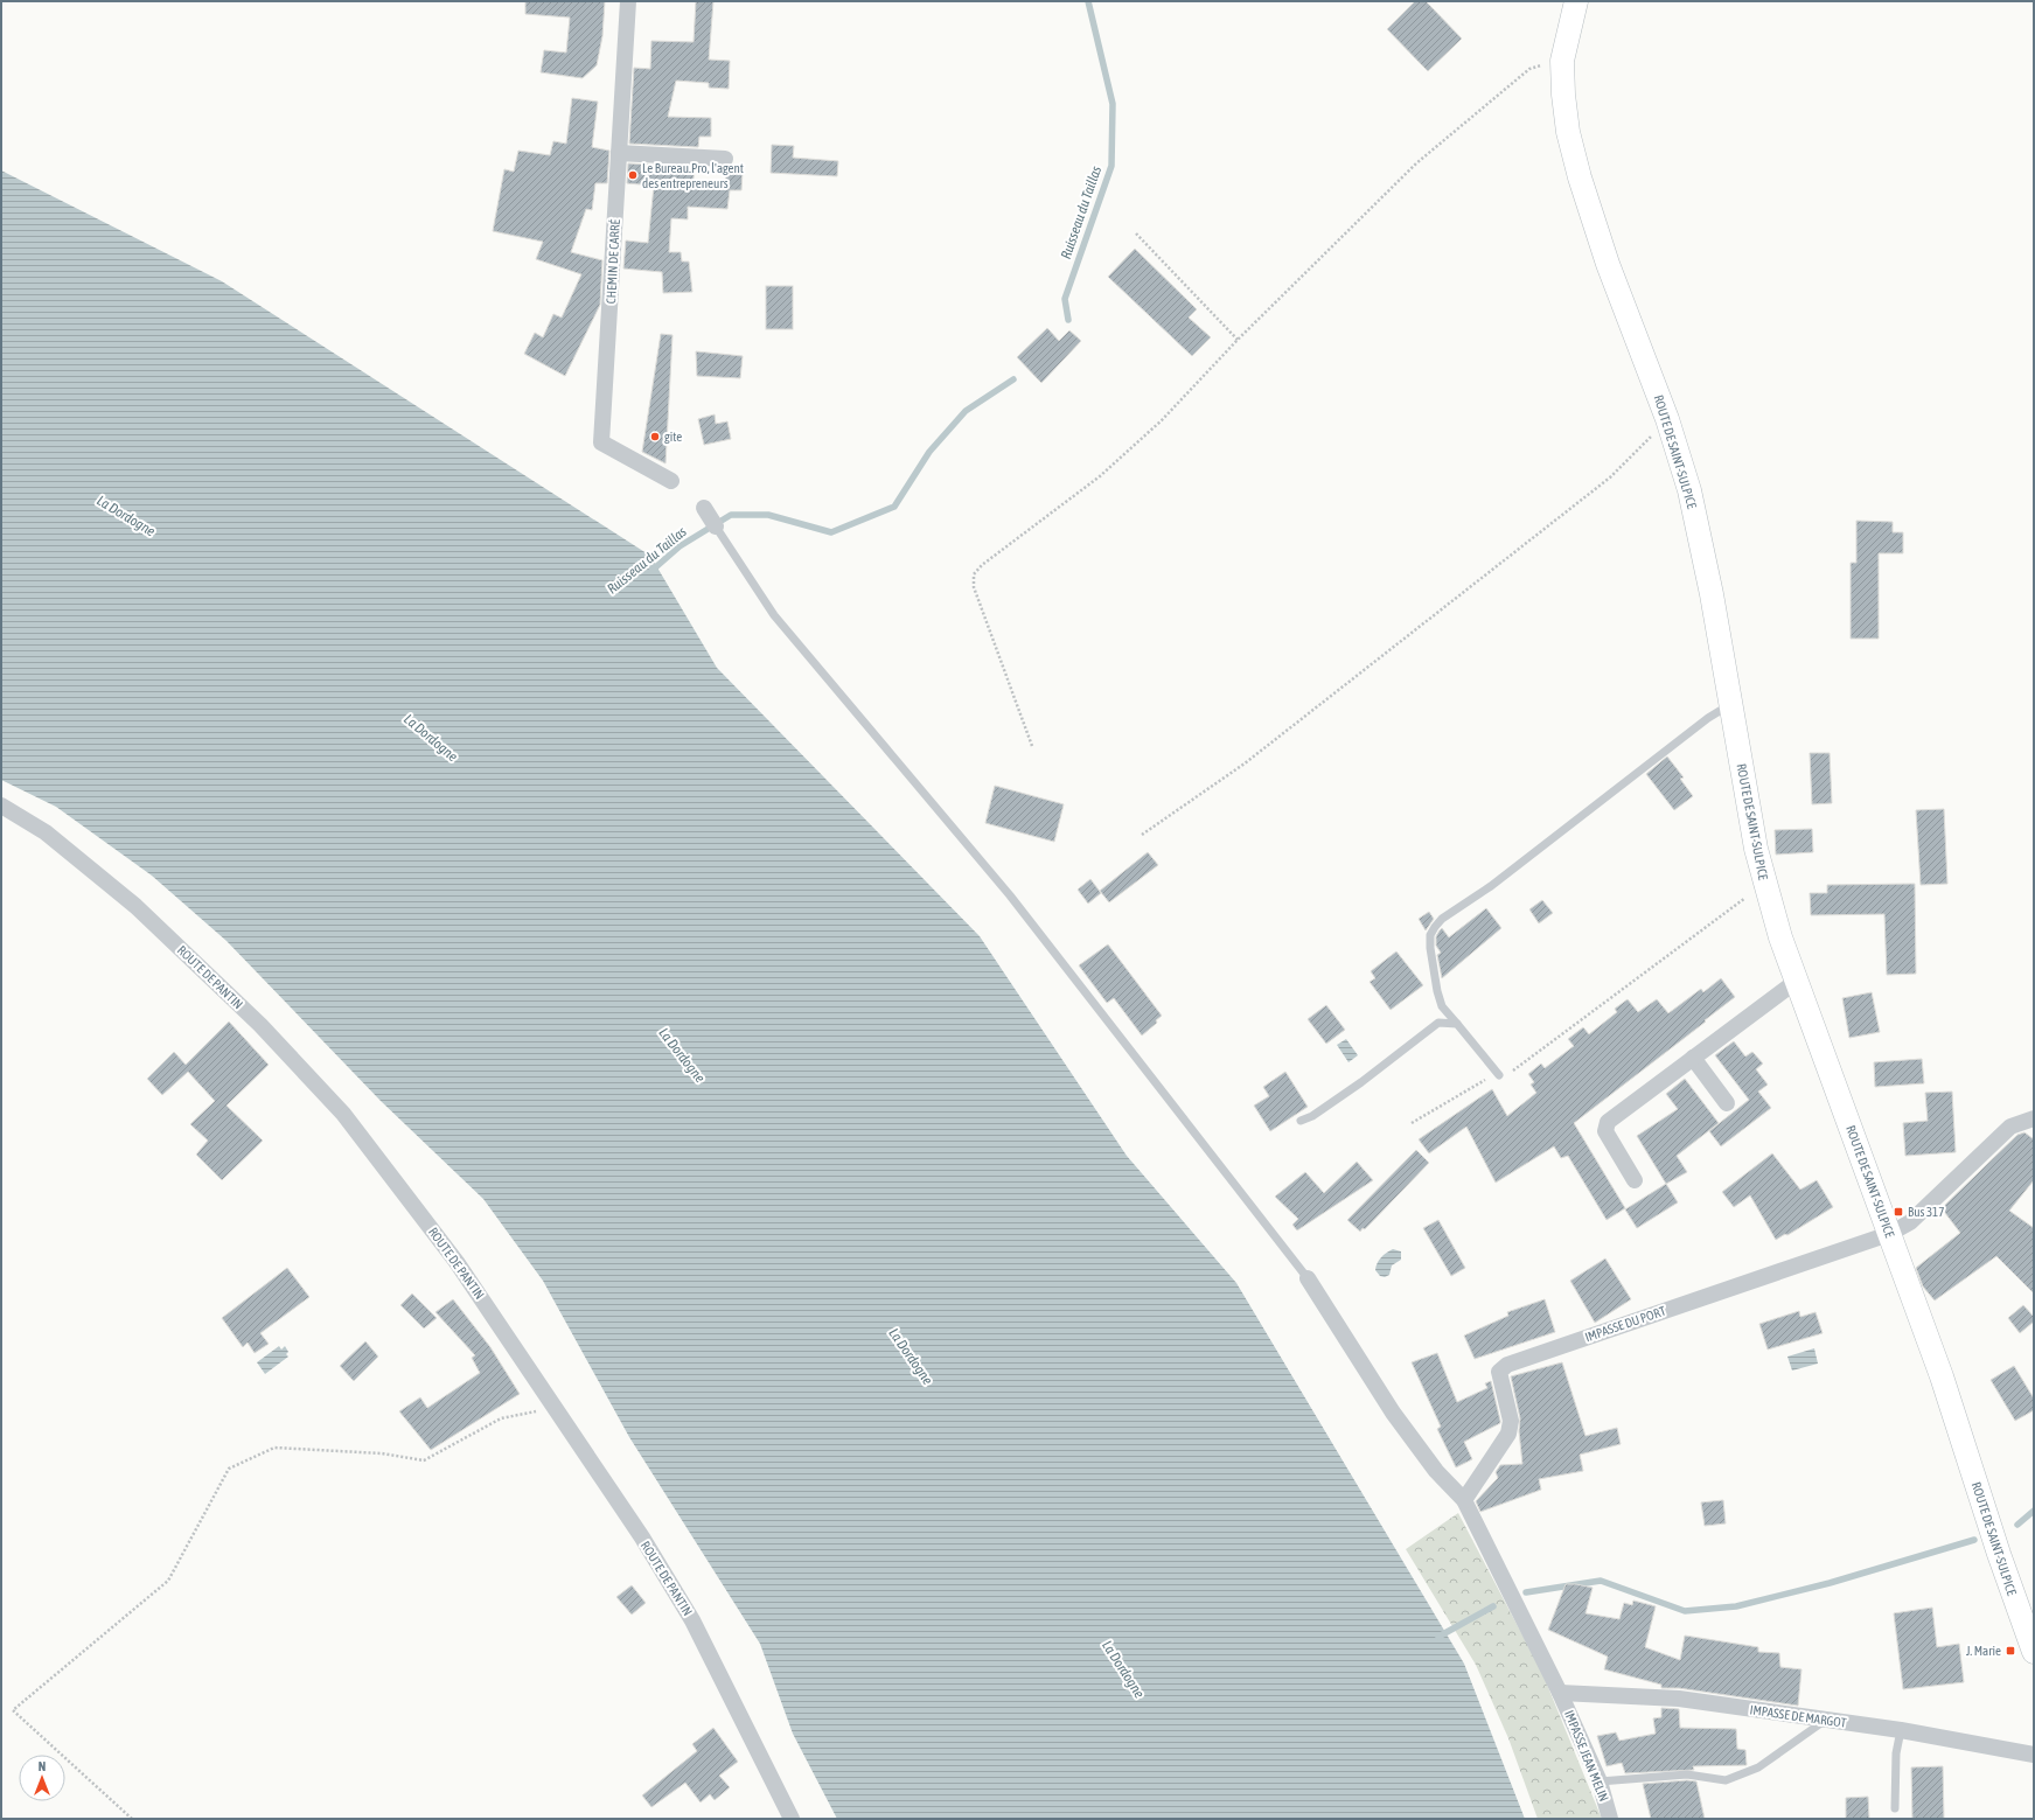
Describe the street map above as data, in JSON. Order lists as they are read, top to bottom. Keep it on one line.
{"streets":{"main road":["ROUTE DE SAINT-SULPICE"],"street":["CHEMIN DE CARRÉ","ROUTE DE PANTIN","IMPASSE DU PORT","IMPASSE DE MARGOT","IMPASSE JEAN MELIN"]},"crossings":[["ROUTE DE SAINT-SULPICE","IMPASSE DU PORT"],["IMPASSE DU PORT","IMPASSE JEAN MELIN"],["IMPASSE DE MARGOT","IMPASSE JEAN MELIN"]],"water":["Ruisseau du Taillas","La Dordogne"],"places":{"other":["Le Bureau.Pro, l'agent des entrepreneurs","gite"],"transit":["Bus 317","J. Marie"]},"north":"top"}
